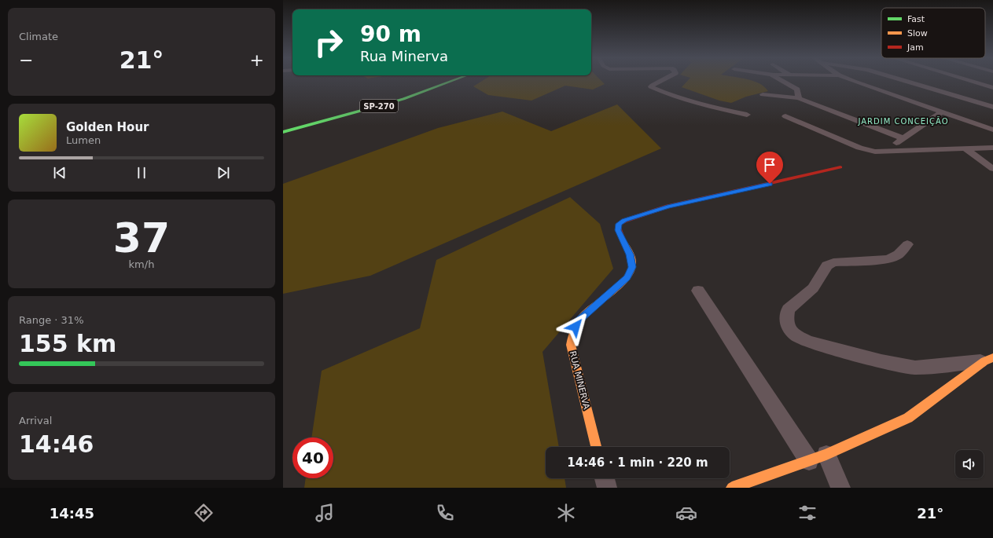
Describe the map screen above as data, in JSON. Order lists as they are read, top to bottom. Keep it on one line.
{"streets":{"main road":["SP-270","RUA MINERVA"]},"districts":["JARDIM CONCEIÇÃO"],"legend":["Fast","Slow","Jam"],"page":{"tile":["Climate",["37","km/h"],["Range · 31%","155 km"],["Arrival","14:46"]],"turn":["90 m","Rua Minerva"],"heat":["−","21°","+"],"song":["Golden Hour","Lumen"],"limit":"40","trip":"14:46 · 1 min · 220 m","tabs":["14:45","21°"]}}
